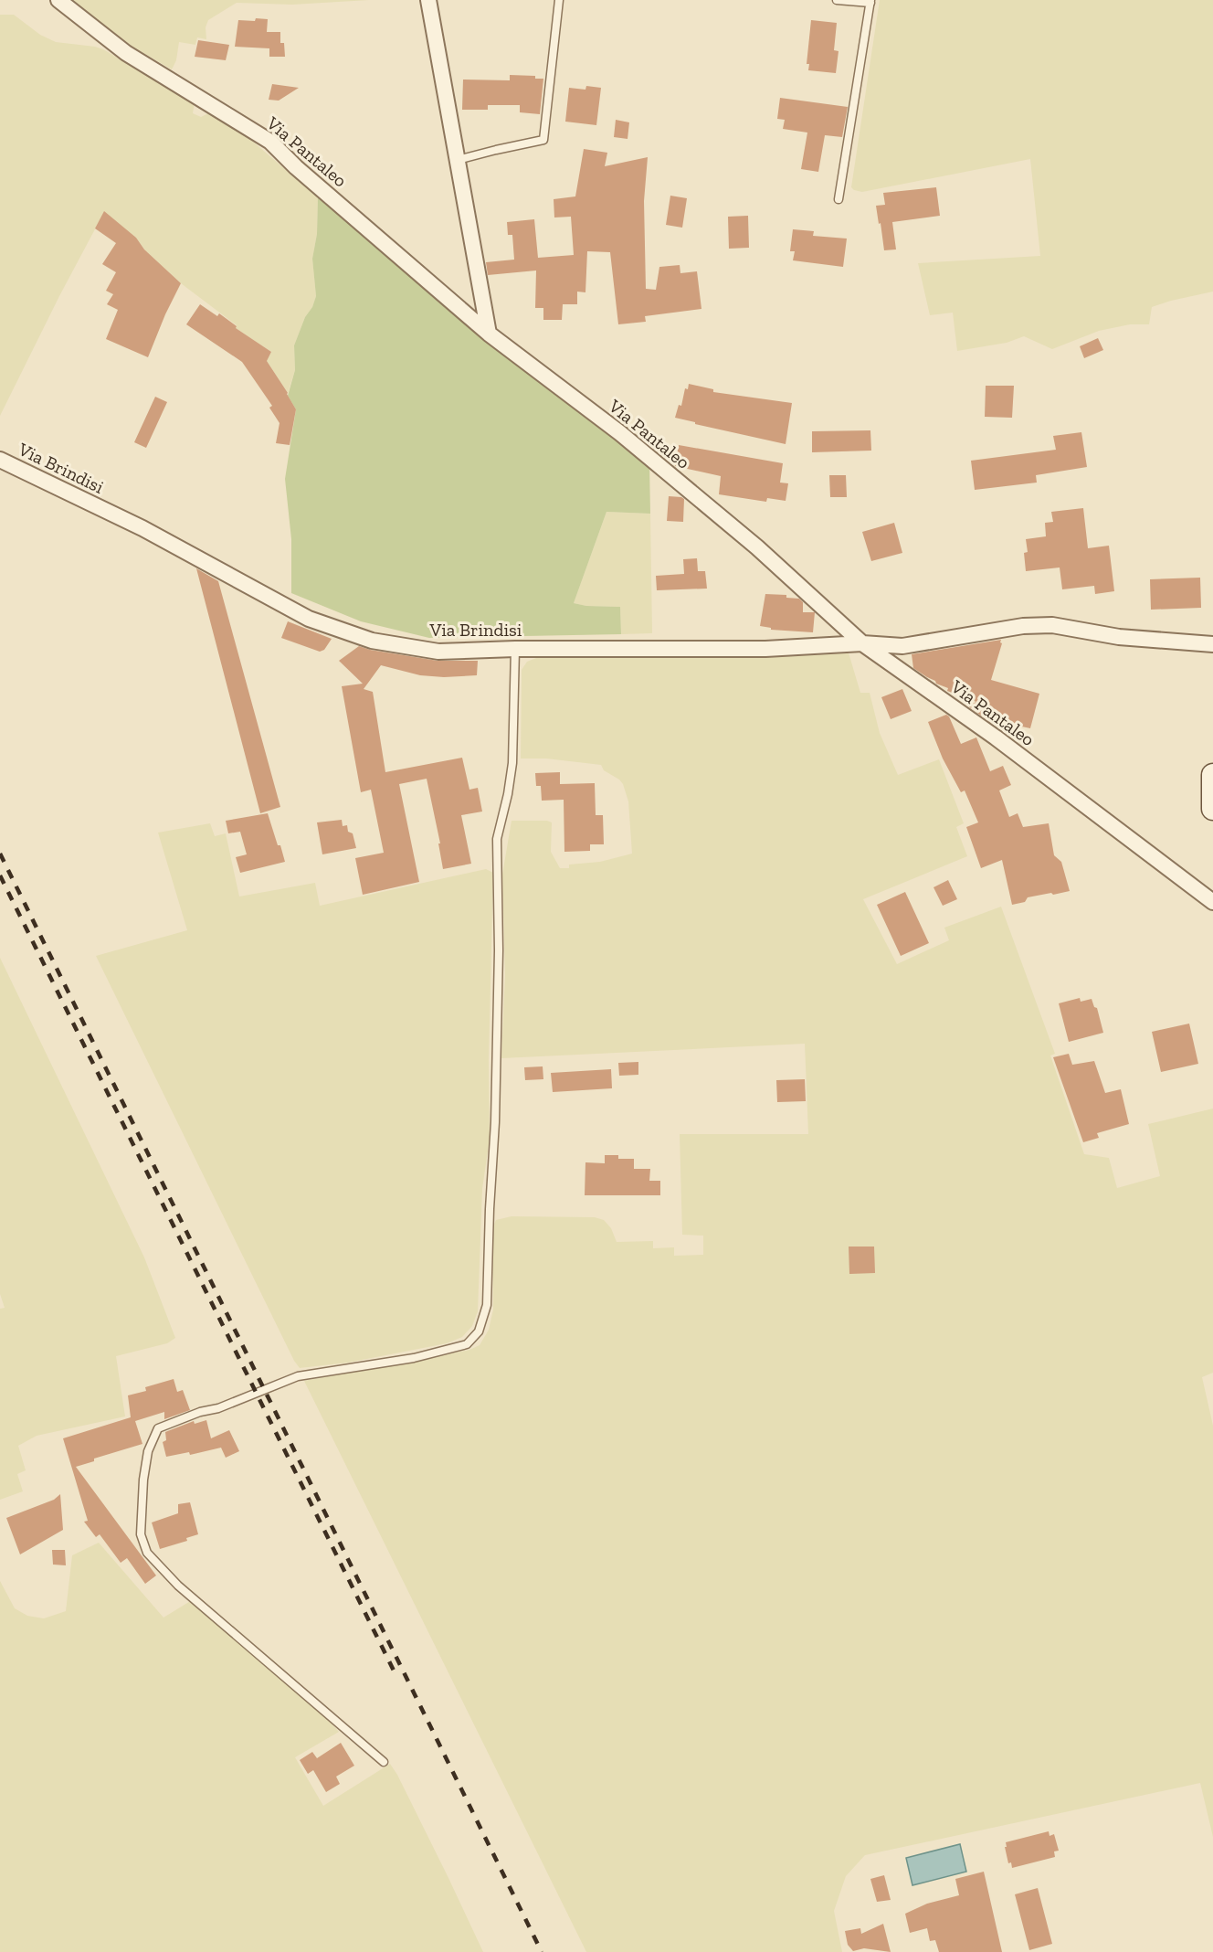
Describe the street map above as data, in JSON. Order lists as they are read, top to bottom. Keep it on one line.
{"streets":{"street":["Via Pantaleo","Via Brindisi"]},"crossings":[["Via Pantaleo","Via Brindisi"]]}
